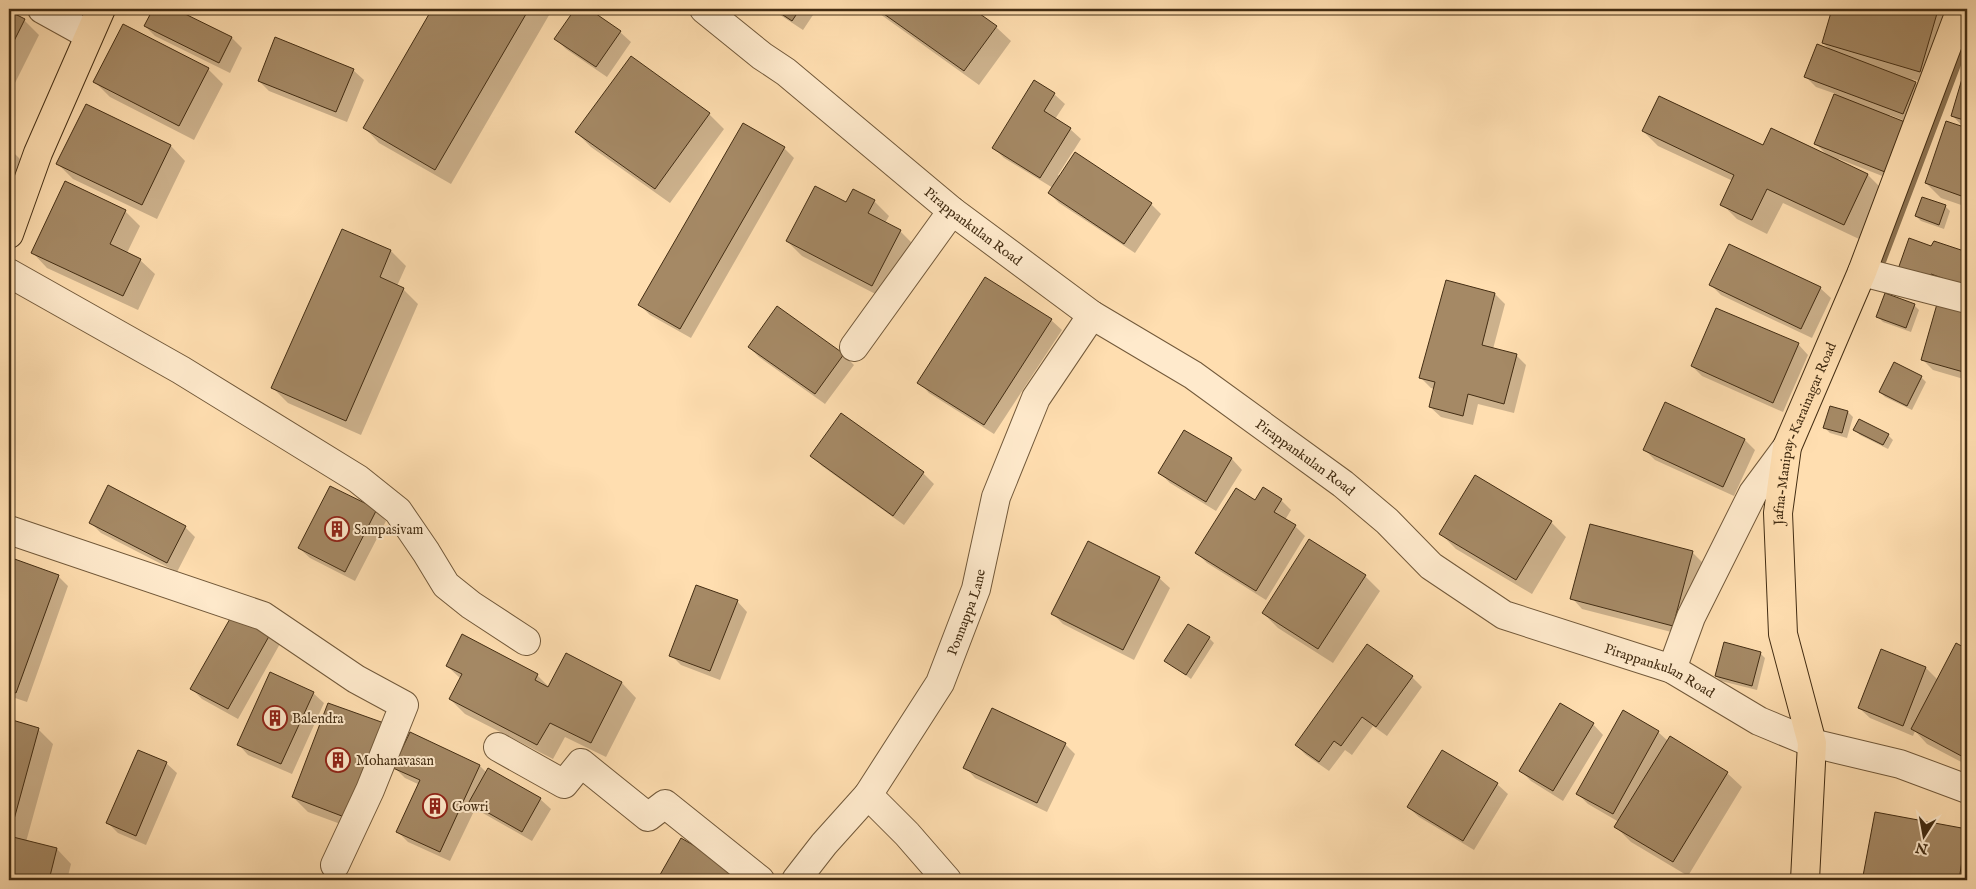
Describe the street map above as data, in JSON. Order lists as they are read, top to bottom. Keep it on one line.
{"streets":{"main road":["Jafna-Manipay-Karainagar Road"],"street":["Pirappankulan Road","Ponnappa Lane"]},"crossings":[["Pirappankulan Road","Jafna-Manipay-Karainagar Road"],["Pirappankulan Road","Ponnappa Lane"]],"places":{"building":["Sampasivam","Balendra","Mohanavasan","Gowri"]},"north":"bottom"}
